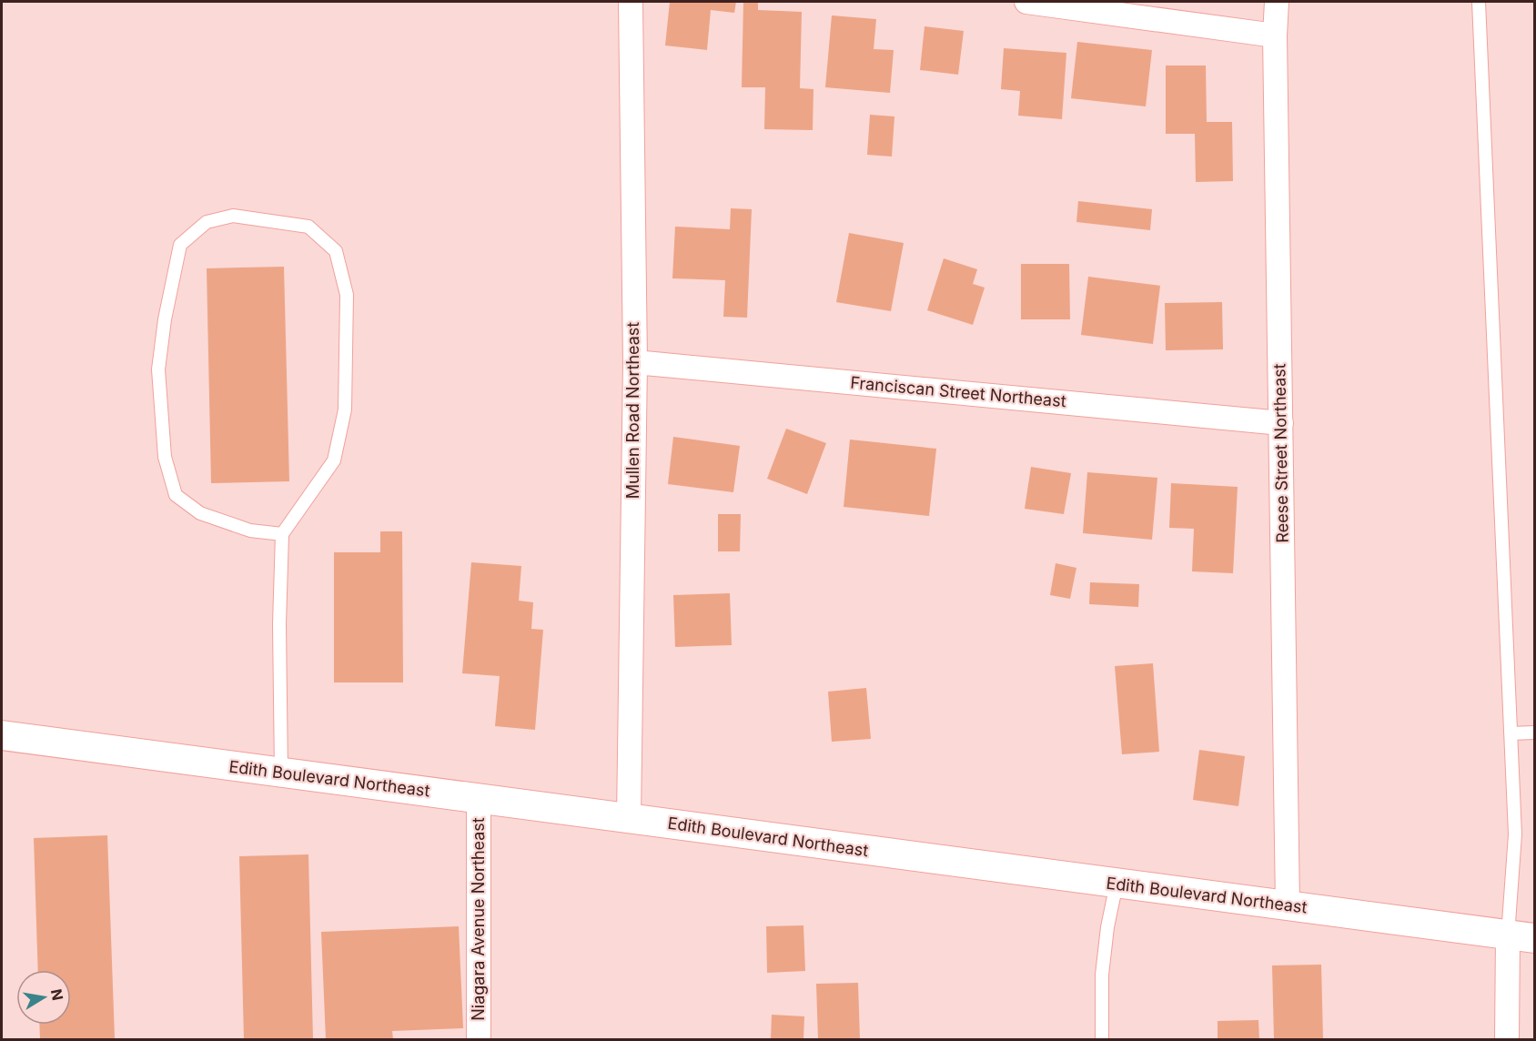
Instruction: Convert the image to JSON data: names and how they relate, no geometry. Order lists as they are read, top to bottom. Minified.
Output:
{"streets":{"street":["Franciscan Street Northeast","Mullen Road Northeast","Reese Street Northeast","Edith Boulevard Northeast","Niagara Avenue Northeast"]},"crossings":[["Franciscan Street Northeast","Mullen Road Northeast"],["Franciscan Street Northeast","Reese Street Northeast"],["Mullen Road Northeast","Edith Boulevard Northeast"],["Reese Street Northeast","Edith Boulevard Northeast"],["Edith Boulevard Northeast","Niagara Avenue Northeast"]],"north":"right"}
